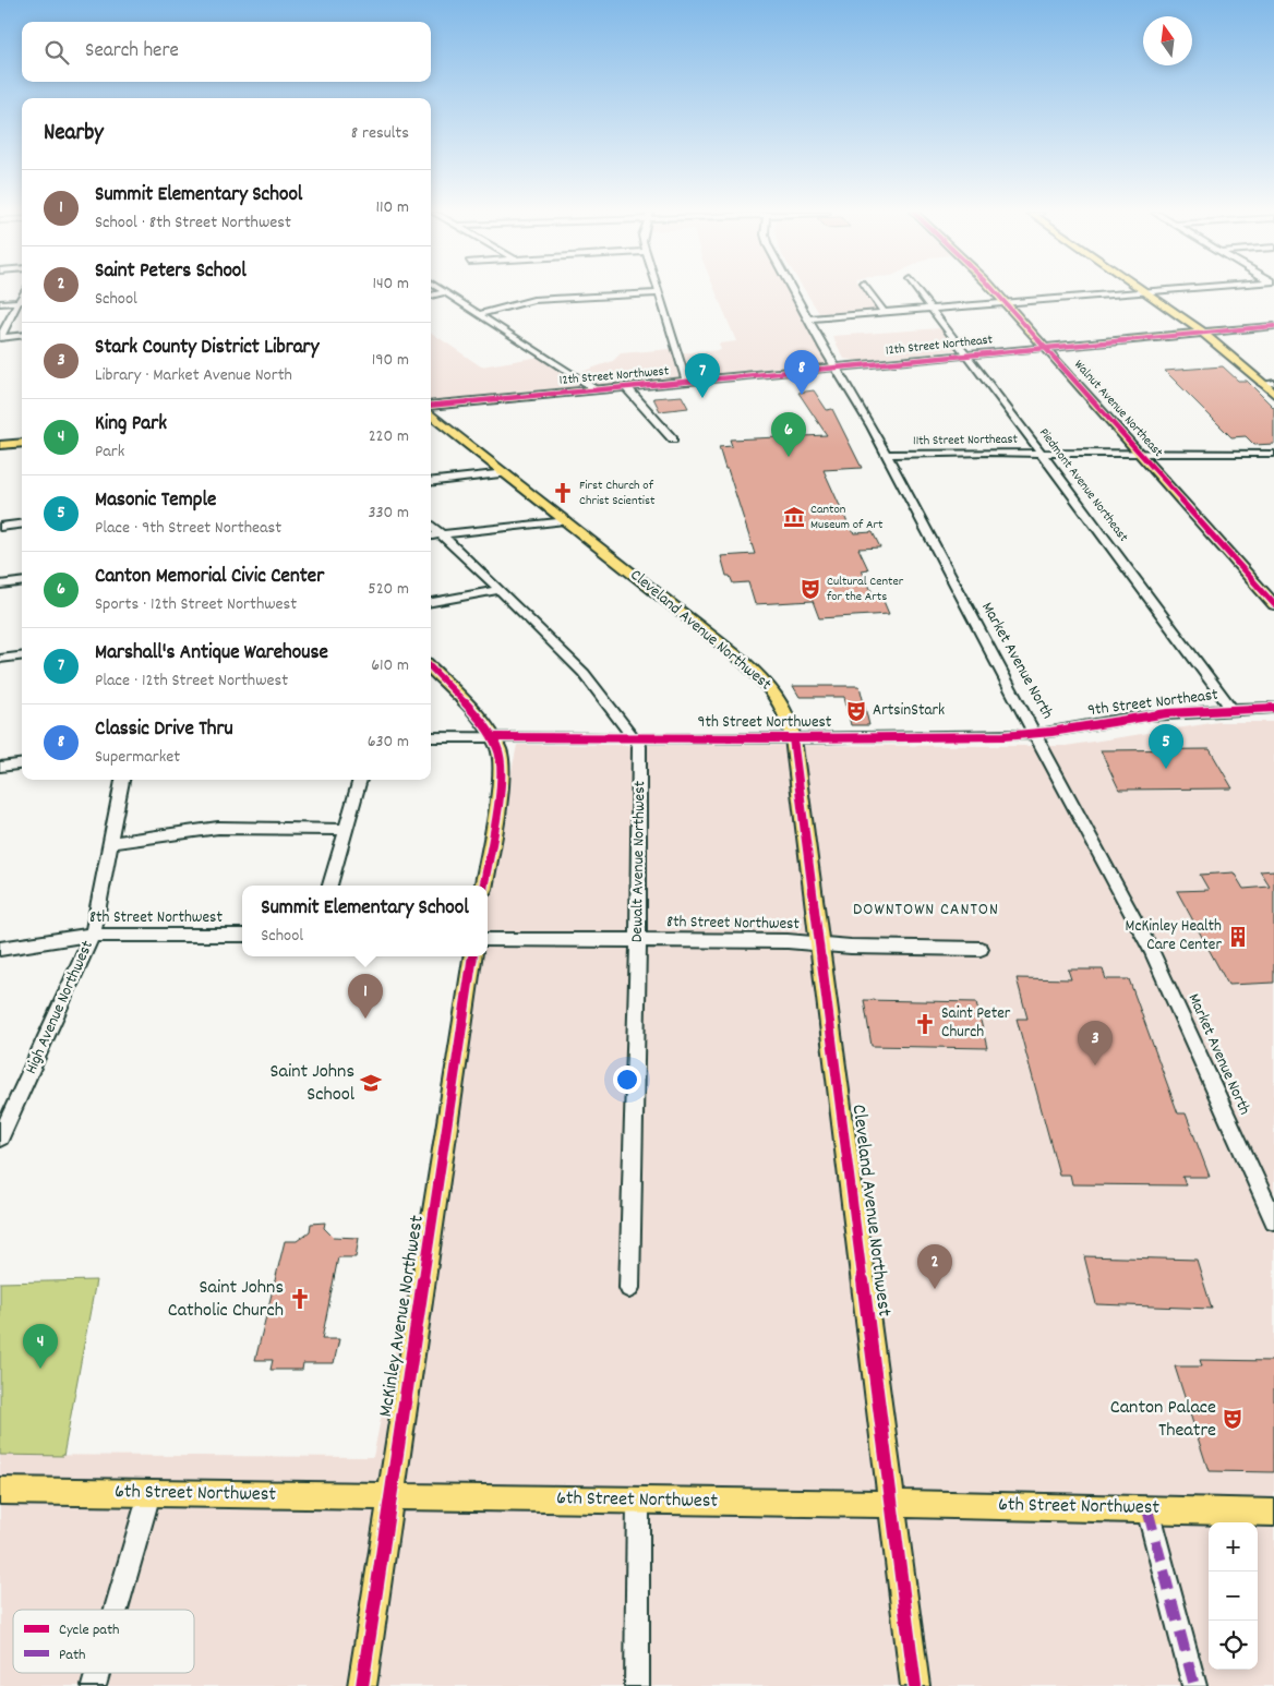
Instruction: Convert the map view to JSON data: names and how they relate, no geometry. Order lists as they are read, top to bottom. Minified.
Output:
{"streets":{"main road":["12th Street Northeast","12th Street Northwest","Walnut Avenue Northeast","Cleveland Avenue Northwest","McKinley Avenue Northwest","6th Street Northwest"],"street":["11th Street Northeast","Piedmont Avenue Northeast","Market Avenue North","9th Street Northeast","9th Street Northwest","Dewalt Avenue Northwest","8th Street Northwest","High Avenue Northwest"]},"crossings":[["12th Street Northeast","12th Street Northwest"],["12th Street Northeast","Walnut Avenue Northeast"],["12th Street Northeast","Piedmont Avenue Northeast"],["12th Street Northeast","Market Avenue North"],["12th Street Northwest","Market Avenue North"],["Walnut Avenue Northeast","11th Street Northeast"],["11th Street Northeast","Piedmont Avenue Northeast"],["11th Street Northeast","Market Avenue North"],["Piedmont Avenue Northeast","9th Street Northeast"],["Cleveland Avenue Northwest","9th Street Northwest"],["Cleveland Avenue Northwest","8th Street Northwest"],["Cleveland Avenue Northwest","6th Street Northwest"],["Market Avenue North","9th Street Northeast"],["Market Avenue North","9th Street Northwest"],["9th Street Northeast","9th Street Northwest"],["9th Street Northwest","Dewalt Avenue Northwest"],["Dewalt Avenue Northwest","8th Street Northwest"],["8th Street Northwest","High Avenue Northwest"],["McKinley Avenue Northwest","6th Street Northwest"]],"districts":["DOWNTOWN CANTON"],"places":{"church":["First Church of Christ Scientist","Saint Peter Church","Saint Johns Catholic Church"],"museum":["Canton Museum of Art"],"theatre":["Cultural Center for the Arts","ArtsinStark","Canton Palace Theatre"],"building":["McKinley Health Care Center"],"school or university":["Saint Johns School"]},"legend":["Cycle path","Path"],"north":"top","page":{"search":"Search here","heading":["Nearby","8 results"],"list":[{"mark":"1","name":"Summit Elementary School","note":"School · 8th Street Northwest","value":"110 m"},{"mark":"2","name":"Saint Peters School","note":"School","value":"140 m"},{"mark":"3","name":"Stark County District Library","note":"Library · Market Avenue North","value":"190 m"},{"mark":"4","name":"King Park","note":"Park","value":"220 m"},{"mark":"5","name":"Masonic Temple","note":"Place · 9th Street Northeast","value":"330 m"},{"mark":"6","name":"Canton Memorial Civic Center","note":"Sports · 12th Street Northwest","value":"520 m"},{"mark":"7","name":"Marshall's Antique Warehouse","note":"Place · 12th Street Northwest","value":"610 m"},{"mark":"8","name":"Classic Drive Thru","note":"Supermarket","value":"630 m"}],"pins":["8","7","6","5","1","3","2","4"],"popup":["Summit Elementary School","School"],"map_buttons":["+","−"]}}
